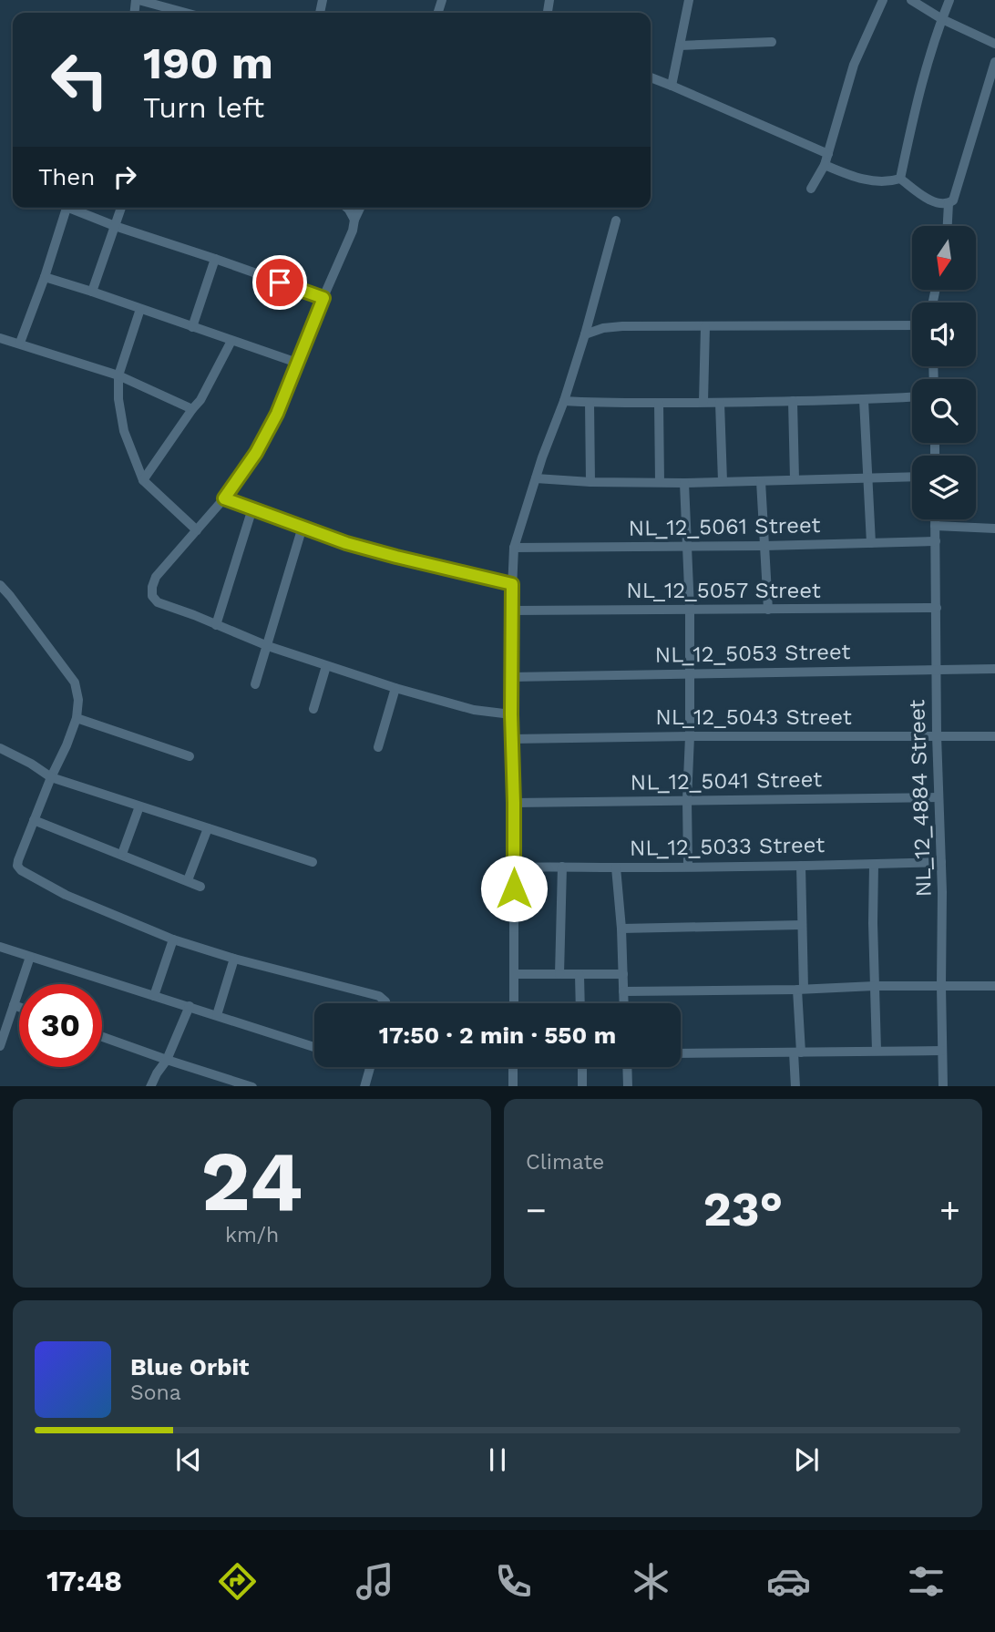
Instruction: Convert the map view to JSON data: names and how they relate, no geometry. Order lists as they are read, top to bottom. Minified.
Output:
{"streets":{"street":["NL_12_5061 Street","NL_12_5057 Street","NL_12_5053 Street","NL_12_5043 Street","NL_12_5041 Street","NL_12_4884 Street","NL_12_5033 Street"]},"crossings":[["NL_12_5061 Street","NL_12_4884 Street"],["NL_12_5057 Street","NL_12_4884 Street"],["NL_12_5053 Street","NL_12_4884 Street"],["NL_12_5043 Street","NL_12_4884 Street"],["NL_12_5041 Street","NL_12_4884 Street"],["NL_12_4884 Street","NL_12_5033 Street"]],"north":"bottom","page":{"turn":["190 m","Turn left"],"then":"Then","limit":"30","trip":"17:50 · 2 min · 550 m","tile":[["24","km/h"],"Climate"],"heat":["−","23°","+"],"song":["Blue Orbit","Sona"],"tabs":"17:48"}}
